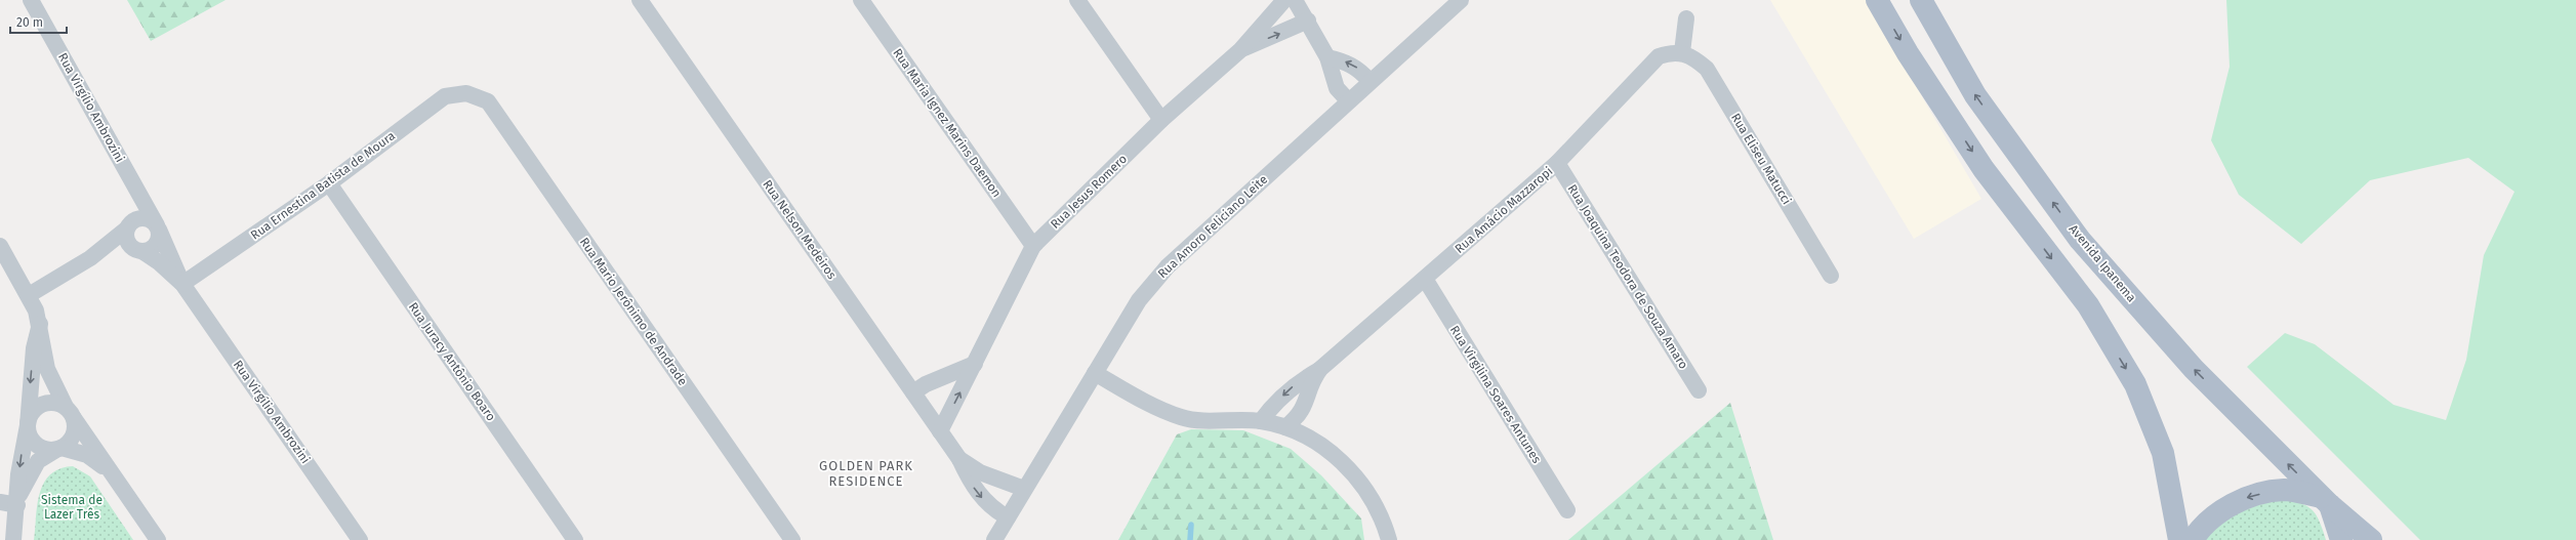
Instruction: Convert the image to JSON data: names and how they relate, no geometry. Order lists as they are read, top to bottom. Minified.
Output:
{"streets":{"main road":["Avenida Ipanema"],"street":["Rua Virgílio Ambrozini","Rua Maria Ignez Marins Daemon","Rua Eliseu Matucci","Rua Ernestina Batista de Moura","Rua Jesus Romero","Rua Amácio Mazzaropi","Rua Amoro Feliciano Leite","Rua Nelson Medeiros","Rua Joaquina Teodora de Souza Amaro","Rua Mario Jerônimo de Andrade","Rua Juracy Antônio Boaro","Rua Virgilina Soares Antunes"]},"crossings":[["Rua Virgílio Ambrozini","Rua Ernestina Batista de Moura"],["Rua Maria Ignez Marins Daemon","Rua Jesus Romero"],["Rua Eliseu Matucci","Rua Amácio Mazzaropi"],["Rua Ernestina Batista de Moura","Rua Mario Jerônimo de Andrade"],["Rua Ernestina Batista de Moura","Rua Juracy Antônio Boaro"],["Rua Jesus Romero","Rua Nelson Medeiros"],["Rua Amácio Mazzaropi","Rua Joaquina Teodora de Souza Amaro"],["Rua Amácio Mazzaropi","Rua Virgilina Soares Antunes"],["Rua Amoro Feliciano Leite","Rua Nelson Medeiros"]],"districts":["GOLDEN PARK RESIDENCE"],"parks":["Sistema de Lazer Três"],"scale_bar":"20 m"}
